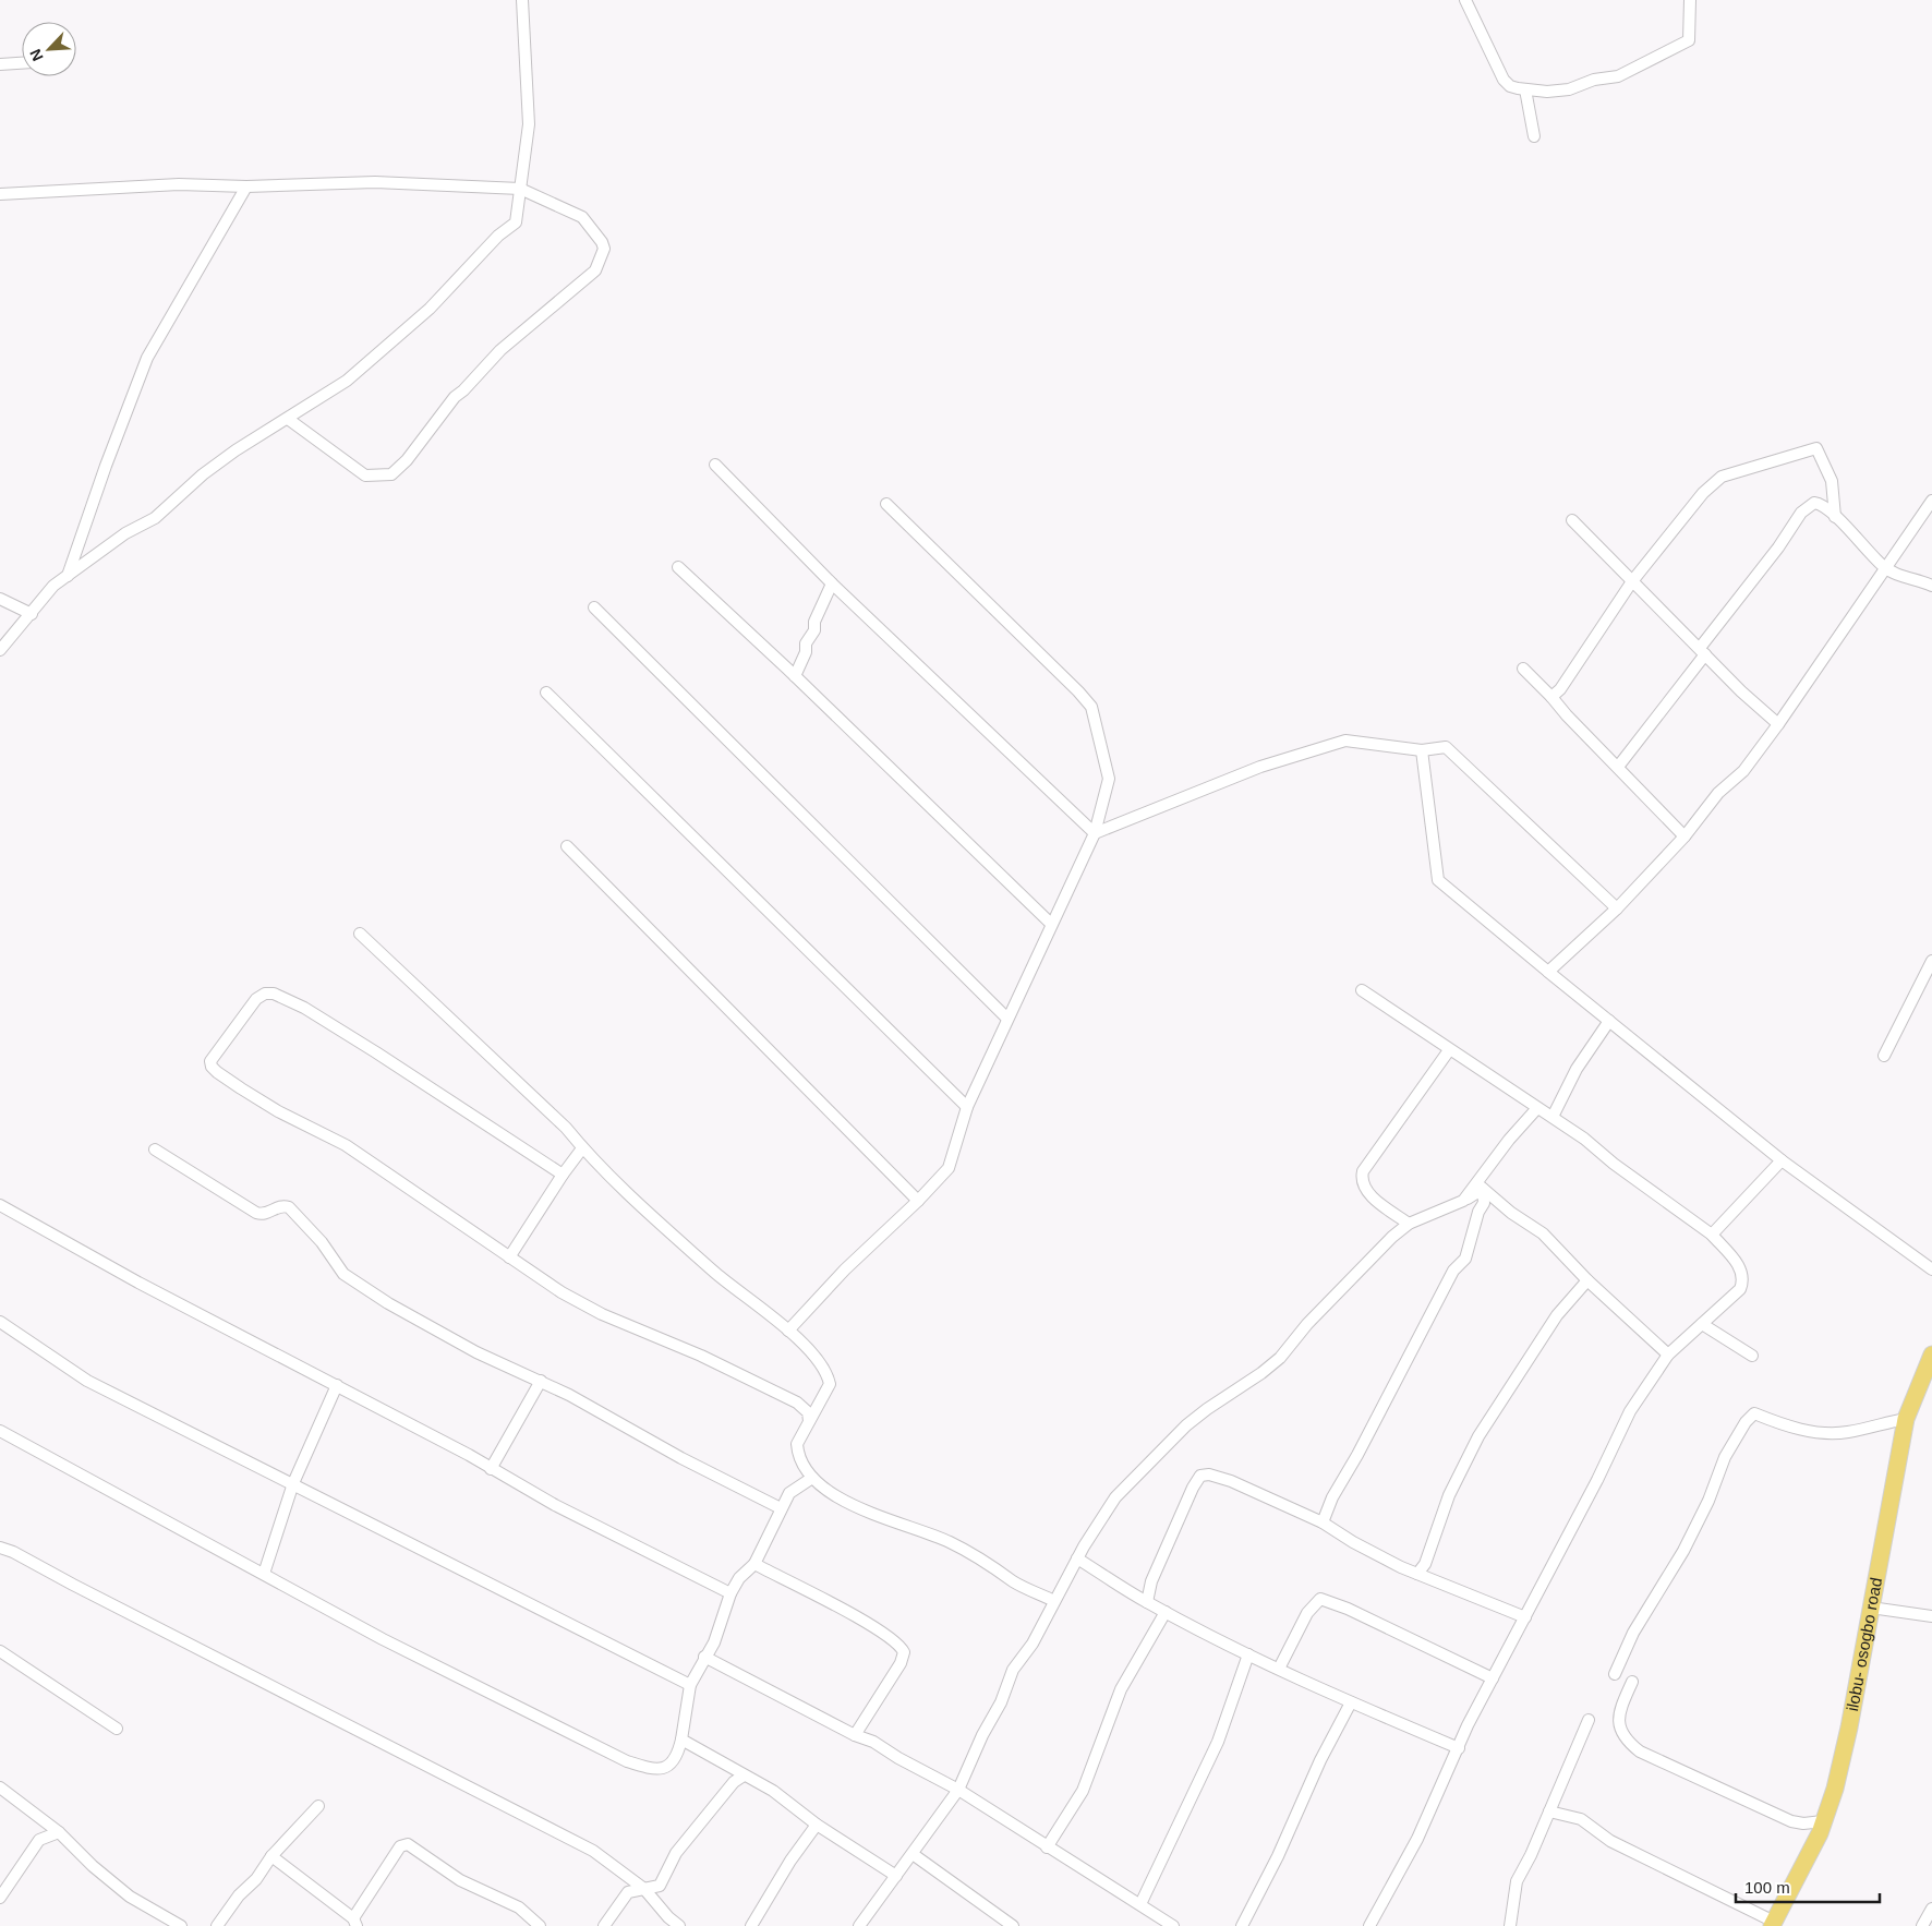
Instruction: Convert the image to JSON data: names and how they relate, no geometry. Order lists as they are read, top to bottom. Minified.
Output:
{"streets":{"main road":["ilobu- osogbo road"]},"scale_bar":"100 m","north":"bottom left"}
